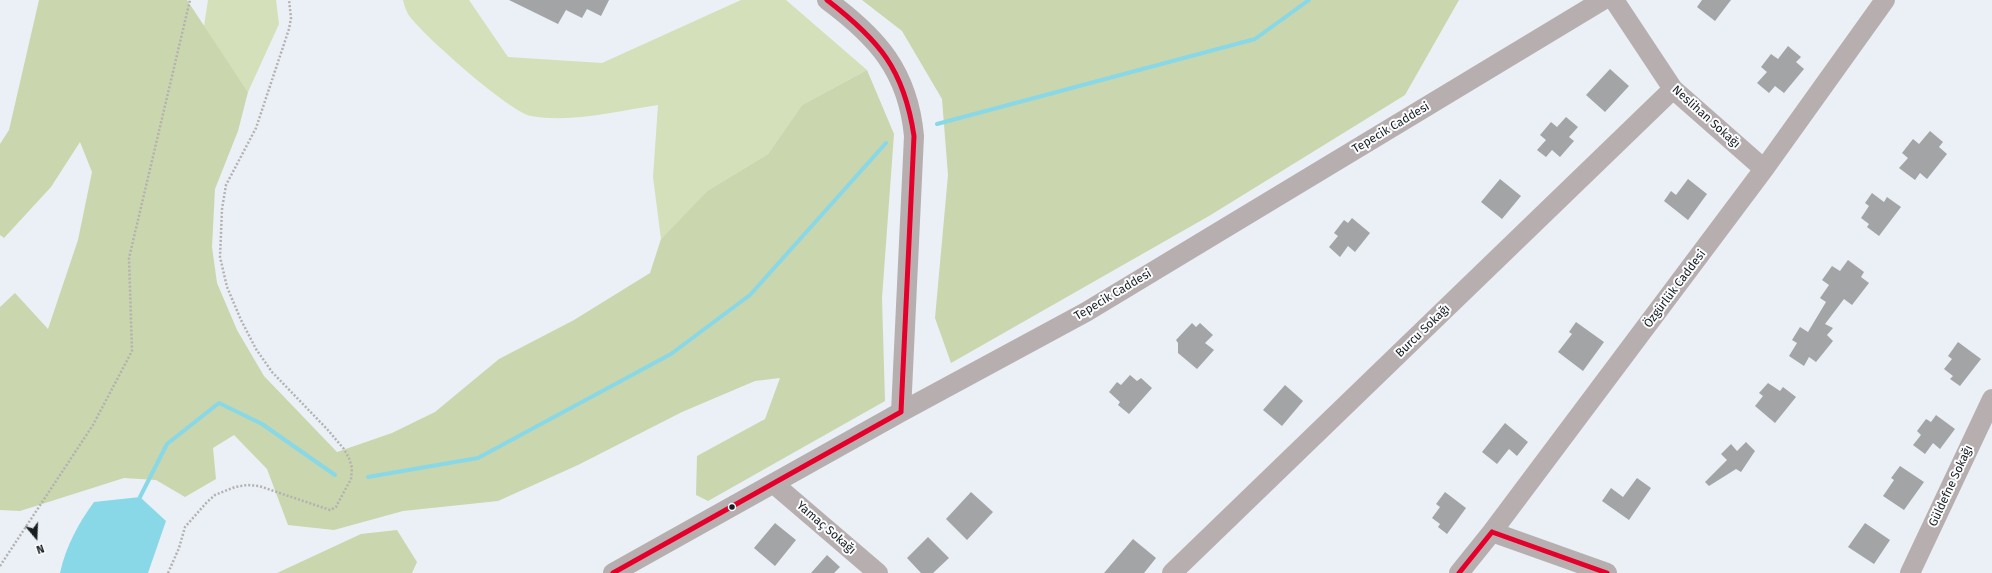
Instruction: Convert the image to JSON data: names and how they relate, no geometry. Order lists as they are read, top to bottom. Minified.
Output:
{"streets":{"street":["Neslihan Sokağı","Tepecik Caddesi","Özgürlük Caddesi","Burcu Sokağı","Güldefne Sokağı","Yamaç Sokağı"]},"crossings":[["Neslihan Sokağı","Özgürlük Caddesi"],["Neslihan Sokağı","Burcu Sokağı"],["Tepecik Caddesi","Yamaç Sokağı"]],"north":"bottom"}
